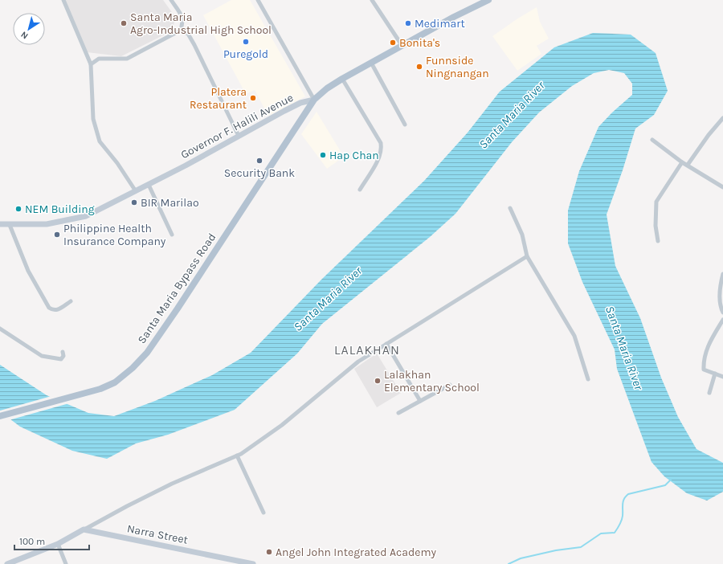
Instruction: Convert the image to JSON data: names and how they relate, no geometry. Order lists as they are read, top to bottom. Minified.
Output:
{"streets":{"main road":["Governor F. Halili Avenue","Santa Maria Bypass Road","Narra Street"]},"crossings":[["Governor F. Halili Avenue","Santa Maria Bypass Road"]],"districts":["LALAKHAN"],"water":["Santa Maria River"],"places":["Santa Maria Agro-Industrial High School","Medimart","Puregold","Bonita's","Funnside Ningnangan","Platera Restaurant","Hap Chan","Security Bank","BIR Marilao","NEM Building","Philippine Health Insurance Company","Lalakhan Elementary School","Angel John Integrated Academy"],"scale_bar":"100 m","north":"bottom left"}
